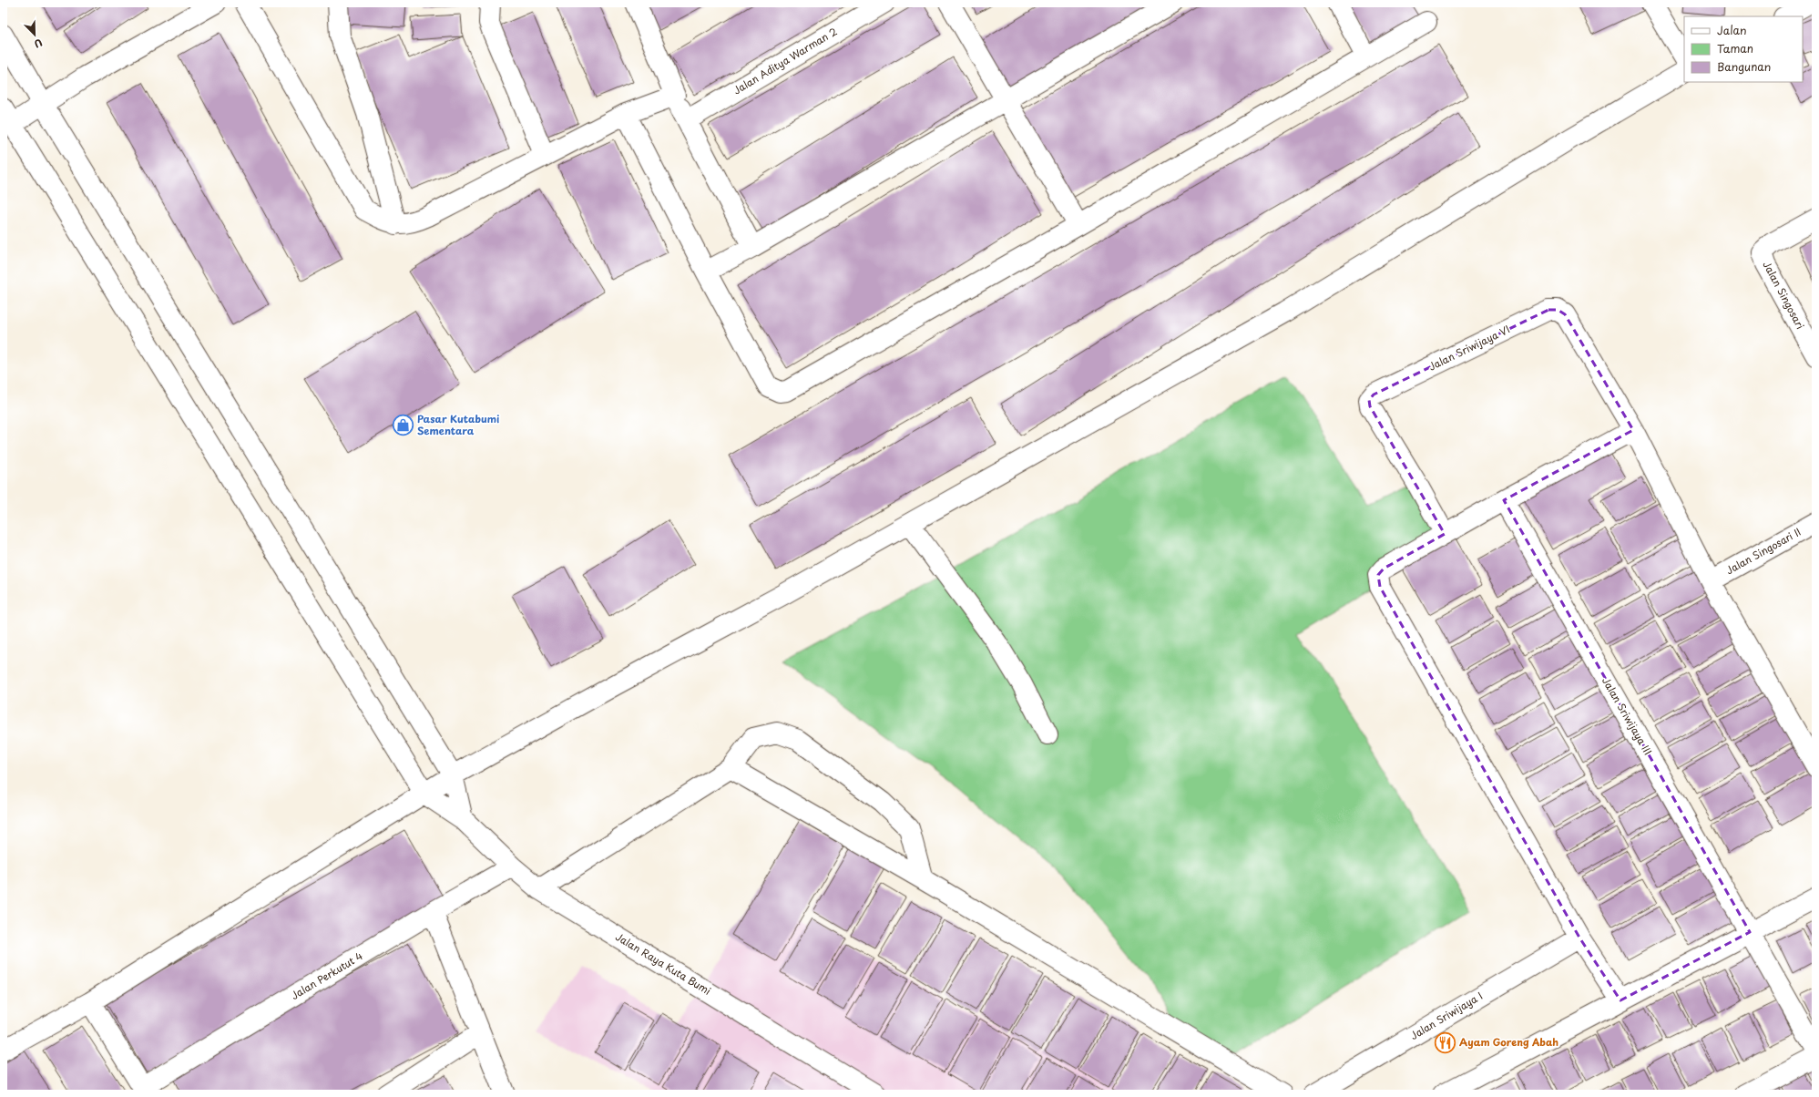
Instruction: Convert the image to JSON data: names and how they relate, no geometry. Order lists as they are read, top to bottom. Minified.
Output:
{"streets":{"street":["Jalan Aditya Warman 2","Jalan Singosari","Jalan Sriwijaya VI","Jalan Singosari II","Jalan Sriwijaya III","Jalan Raya Kuta Bumi","Jalan Perkutut 4","Jalan Sriwijaya I"]},"crossings":[["Jalan Raya Kuta Bumi","Jalan Perkutut 4"]],"places":{"shop":["Pasar Kutabumi Sementara"],"restaurant":["Ayam Goreng Abah"]},"legend":["Jalan","Taman","Bangunan"],"north":"bottom right"}
